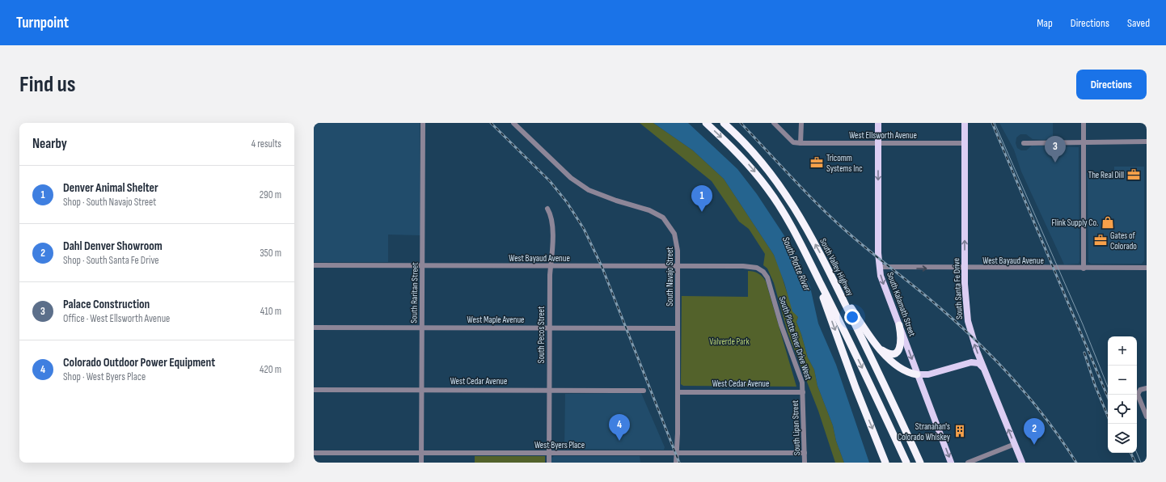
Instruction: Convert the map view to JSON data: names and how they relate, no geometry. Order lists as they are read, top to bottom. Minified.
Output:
{"streets":{"highway":["South Valley Highway"],"main road":["South Santa Fe Drive","South Kalamath Street"],"street":["West Ellsworth Avenue","West Bayaud Avenue","South Navajo Street","South Raritan Street","West Maple Avenue","South Pecos Street","South Platte River Drive West","West Cedar Avenue","South Lipan Street","West Byers Place"]},"crossings":[["West Ellsworth Avenue","South Santa Fe Drive"],["West Ellsworth Avenue","South Kalamath Street"],["West Bayaud Avenue","South Navajo Street"],["West Bayaud Avenue","South Santa Fe Drive"],["West Bayaud Avenue","South Raritan Street"],["West Bayaud Avenue","South Kalamath Street"],["West Bayaud Avenue","South Pecos Street"],["West Bayaud Avenue","South Platte River Drive West"],["South Navajo Street","West Maple Avenue"],["South Navajo Street","West Cedar Avenue"],["South Navajo Street","West Byers Place"],["South Raritan Street","West Maple Avenue"],["South Raritan Street","West Cedar Avenue"],["South Raritan Street","West Byers Place"],["West Maple Avenue","South Pecos Street"],["South Pecos Street","West Cedar Avenue"],["South Pecos Street","West Byers Place"],["South Platte River Drive West","West Cedar Avenue"],["South Platte River Drive West","South Lipan Street"],["West Cedar Avenue","South Lipan Street"],["South Lipan Street","West Byers Place"]],"one_way":["South Santa Fe Drive","South Kalamath Street"],"water":["South Platte River"],"parks":["Valverde Park"],"places":{"office":["Tricomm Systems Inc","The Real Dill","Gates of Colorado"],"shop":["Flink Supply Co."],"building":["Stranahan's Colorado Whiskey"]},"page":{"header":"Turnpoint","nav":["Map","Directions","Saved"],"buttons":"Directions","title":"Find us","heading":["Nearby","4 results"],"pins":["3","1","4","2"],"list":[{"mark":"1","name":"Denver Animal Shelter","note":"Shop · South Navajo Street","value":"290 m"},{"mark":"2","name":"Dahl Denver Showroom","note":"Shop · South Santa Fe Drive","value":"350 m"},{"mark":"3","name":"Palace Construction","note":"Office · West Ellsworth Avenue","value":"410 m"},{"mark":"4","name":"Colorado Outdoor Power Equipment","note":"Shop · West Byers Place","value":"420 m"}],"map_buttons":["+","−"]}}
